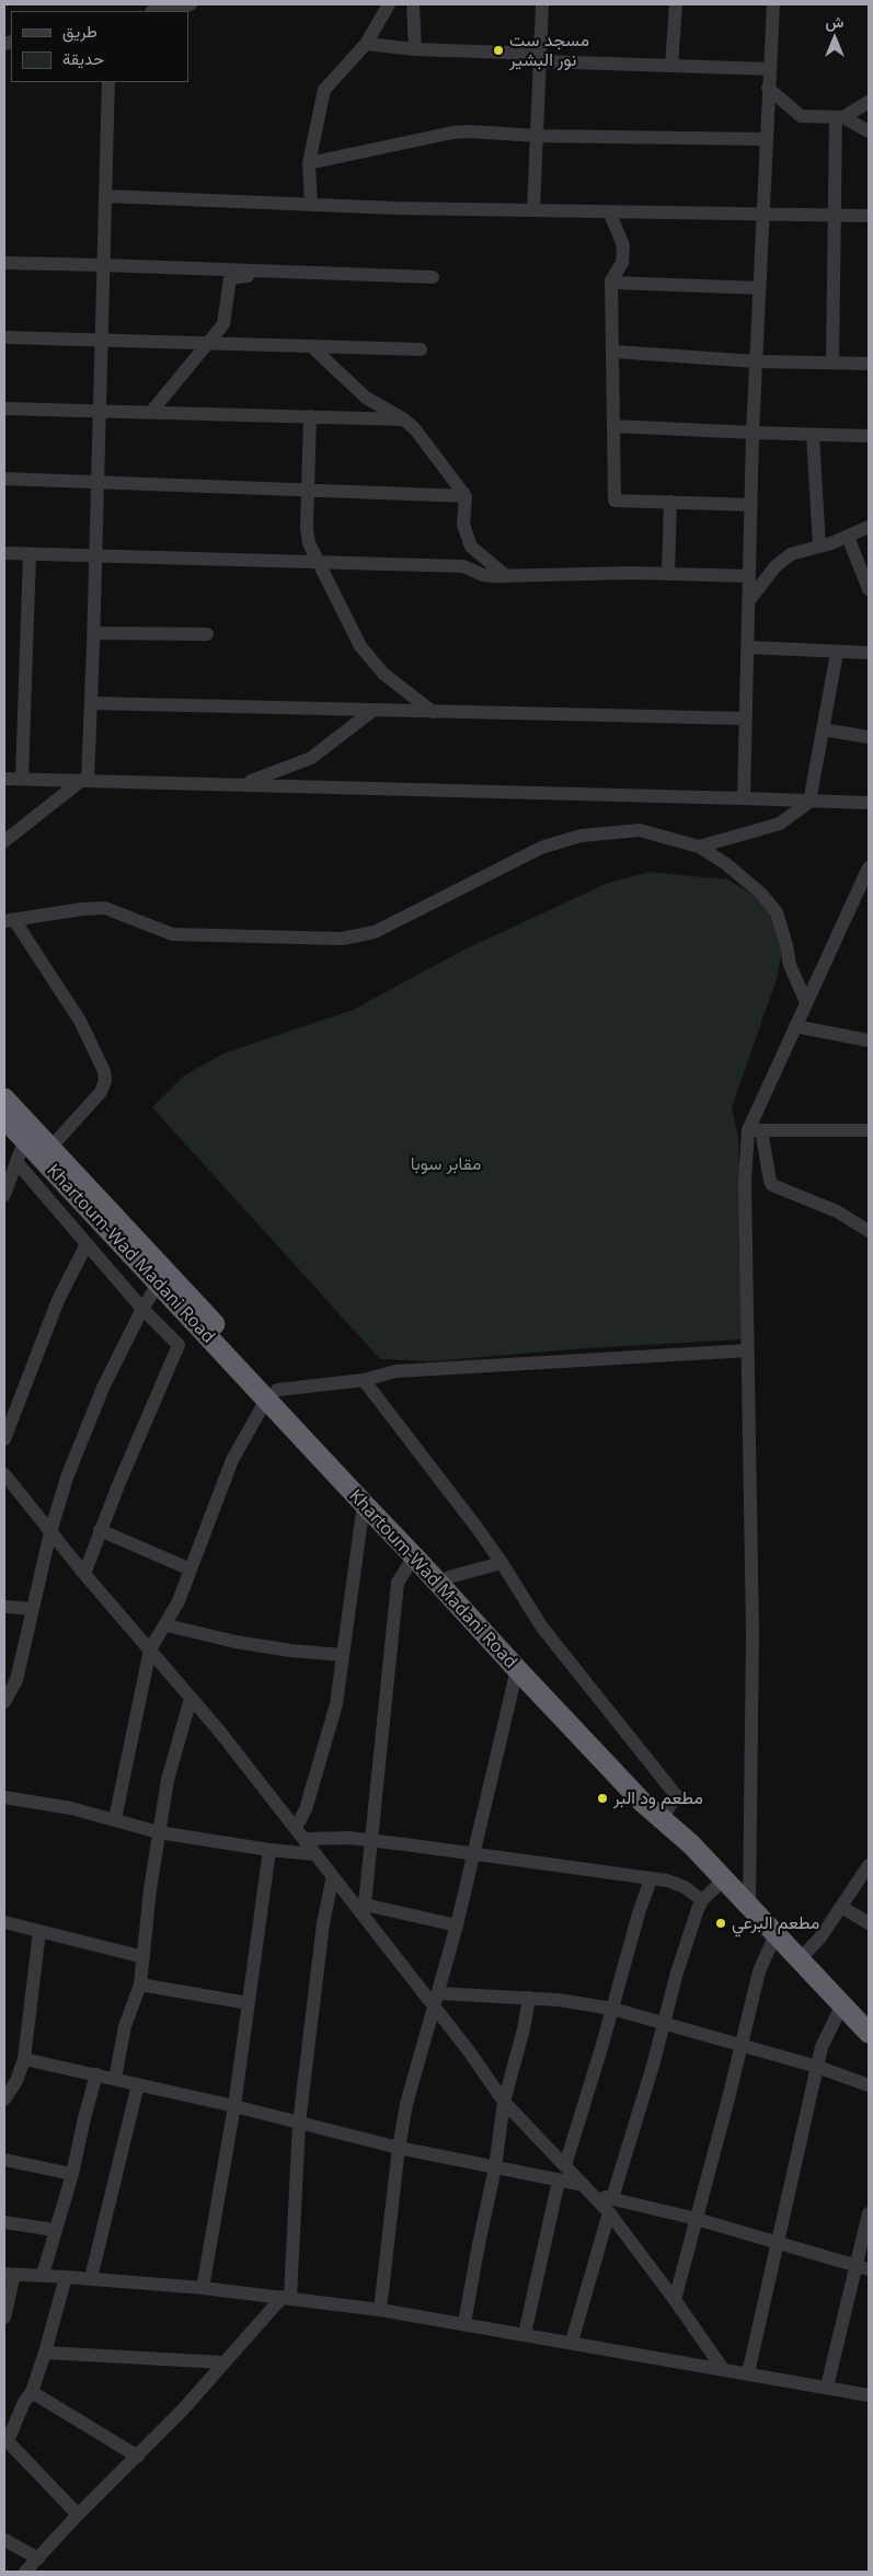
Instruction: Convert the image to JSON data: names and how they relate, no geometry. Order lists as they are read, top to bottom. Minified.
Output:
{"streets":{"highway":["Khartoum-Wad Madani Road"]},"parks":["مقابر سوبا"],"places":["مسجد ست نور البشير","مطعم ود البر","مطعم البرعي"],"legend":["طريق","حديقة"],"north":"top"}
